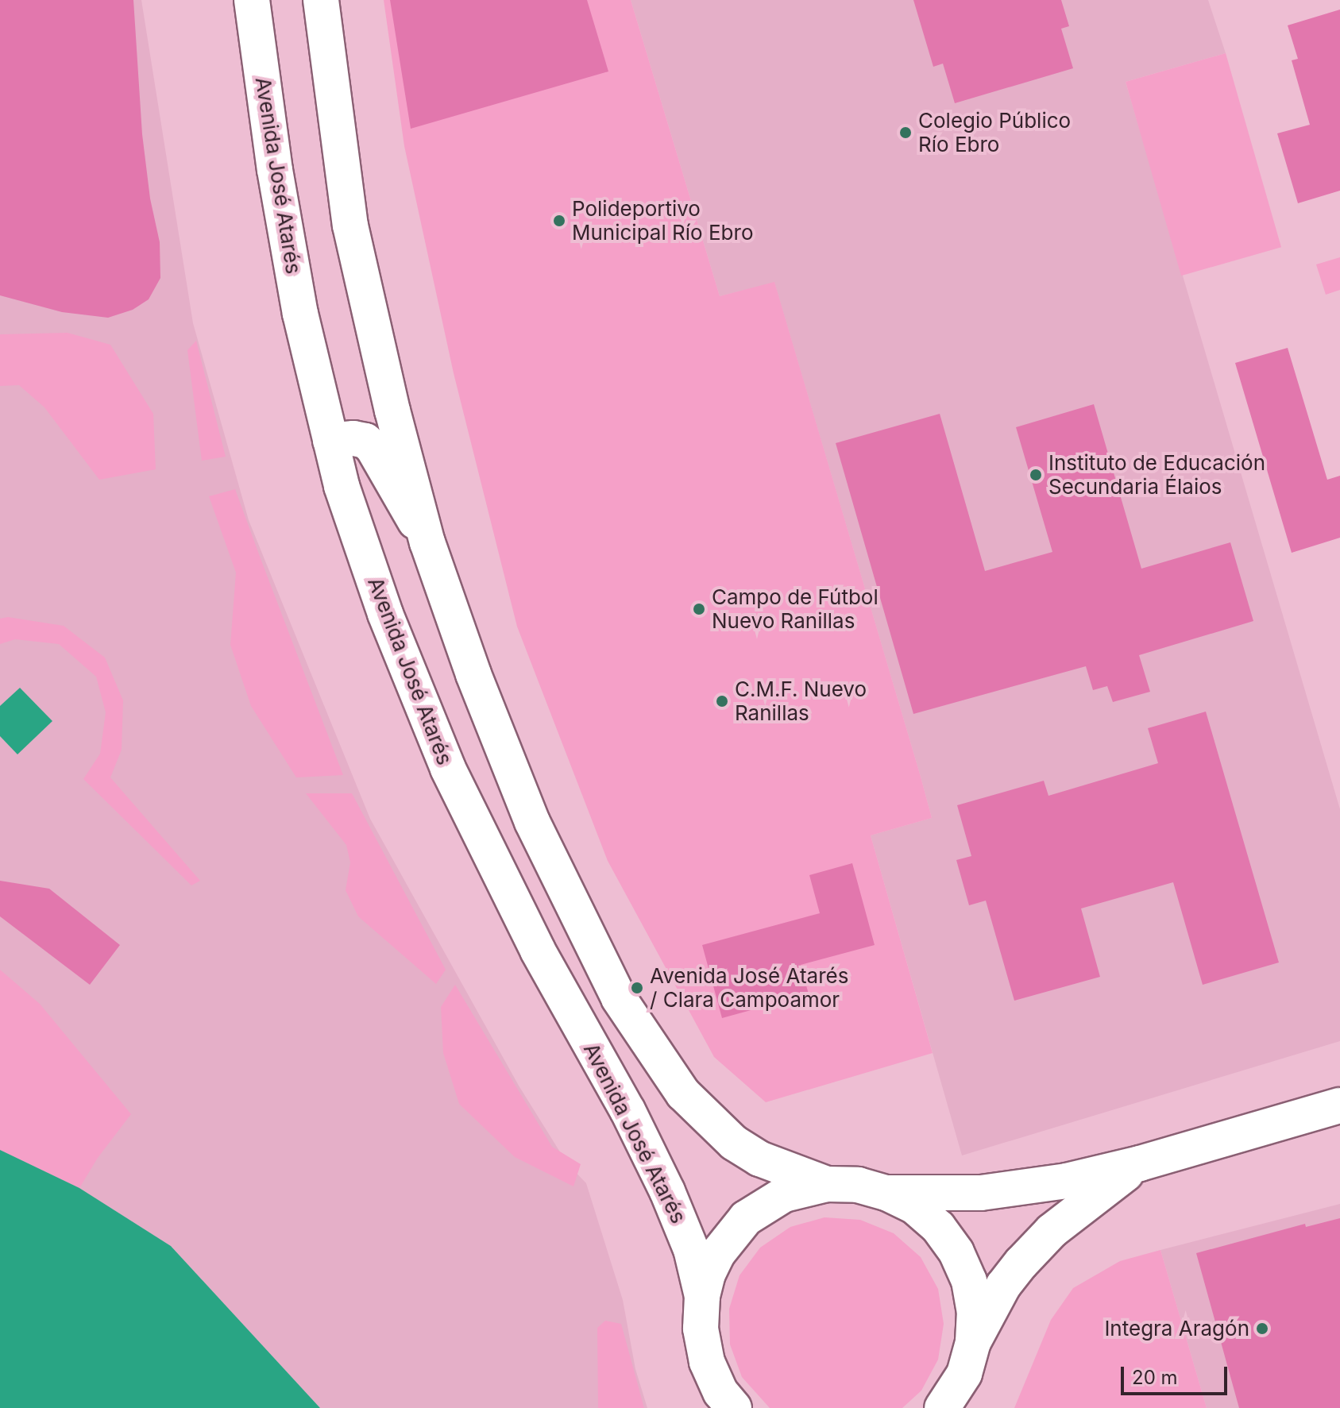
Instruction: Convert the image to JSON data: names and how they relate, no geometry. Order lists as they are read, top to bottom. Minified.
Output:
{"streets":{"main road":["Avenida José Atarés"]},"places":["Colegio Público Río Ebro","Polideportivo Municipal Río Ebro","Instituto de Educación Secundaria Élaios","Campo de Fútbol Nuevo Ranillas","C.M.F. Nuevo Ranillas","Avenida José Atarés / Clara Campoamor","Integra Aragón"],"scale_bar":"20 m"}
